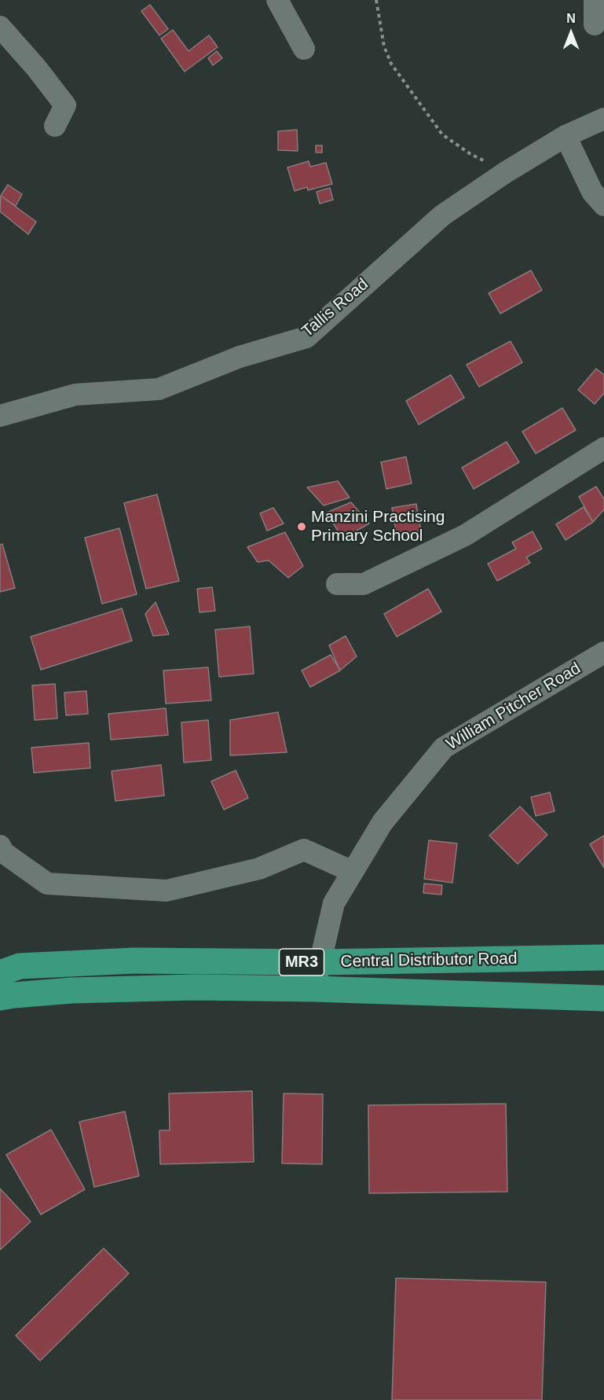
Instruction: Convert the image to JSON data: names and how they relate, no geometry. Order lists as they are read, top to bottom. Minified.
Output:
{"streets":{"highway":["Central Distributor Road","MR3"],"street":["Tallis Road","William Pitcher Road"]},"crossings":[["William Pitcher Road","Central Distributor Road"]],"places":["Manzini Practising Primary School"],"north":"top"}
